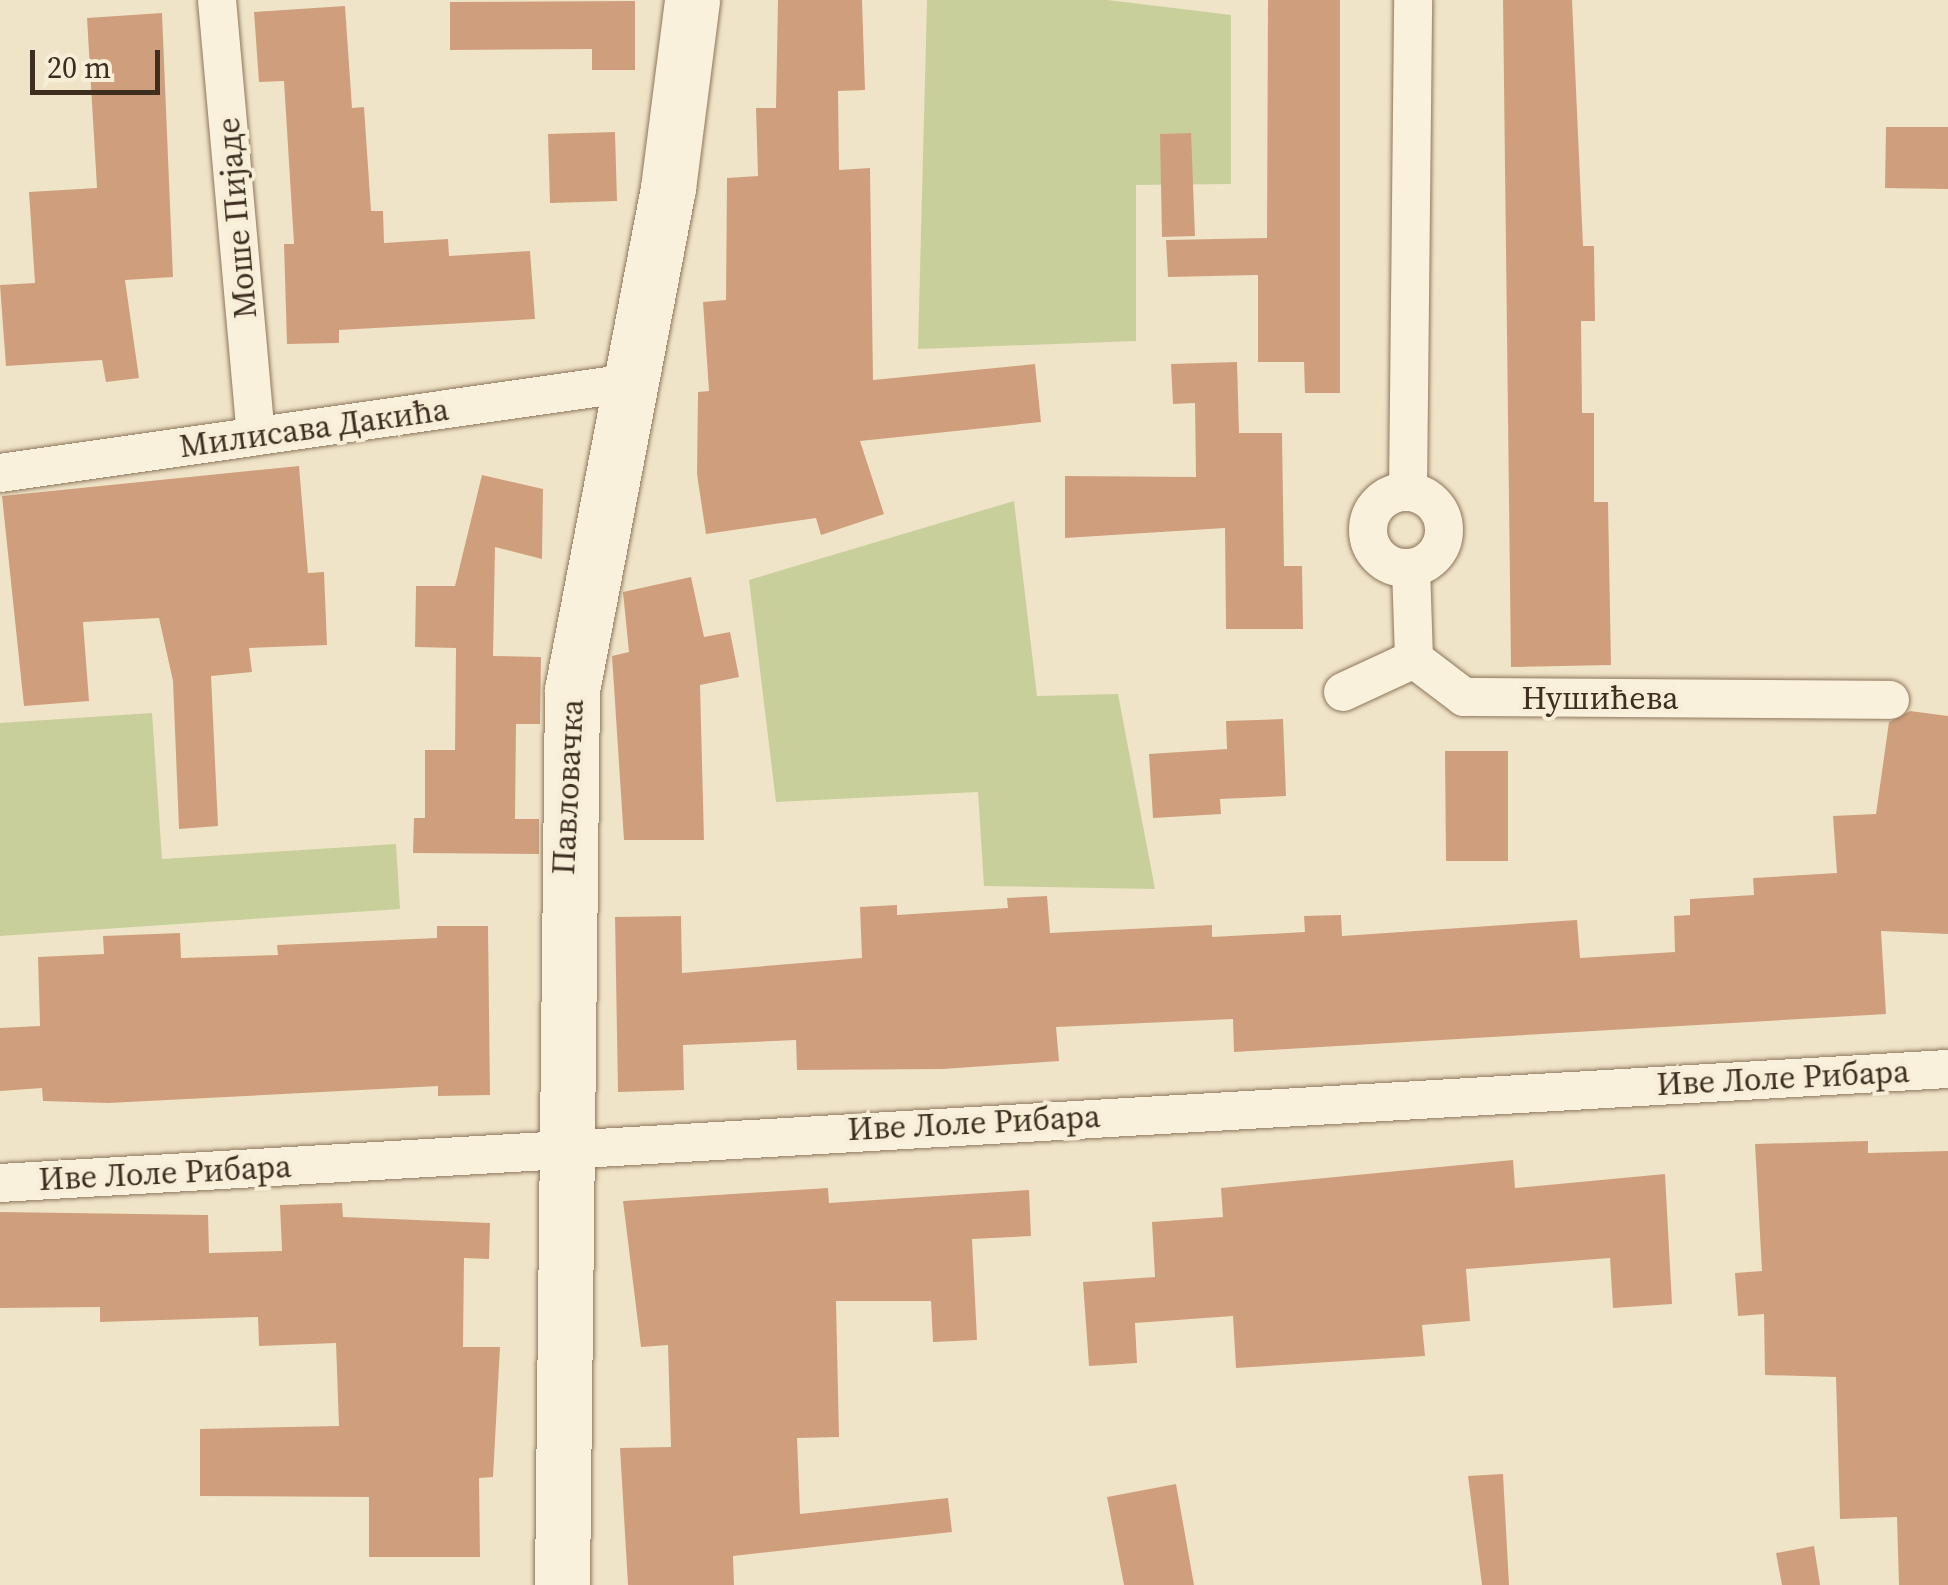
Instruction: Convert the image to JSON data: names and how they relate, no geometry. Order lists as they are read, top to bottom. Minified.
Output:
{"streets":{"street":["Моше Пијаде","Милисава Дакића","Нушићева","Павловачка","Иве Лоле Рибара"]},"crossings":[["Моше Пијаде","Милисава Дакића"],["Милисава Дакића","Павловачка"],["Павловачка","Иве Лоле Рибара"]],"scale_bar":"20 m"}
